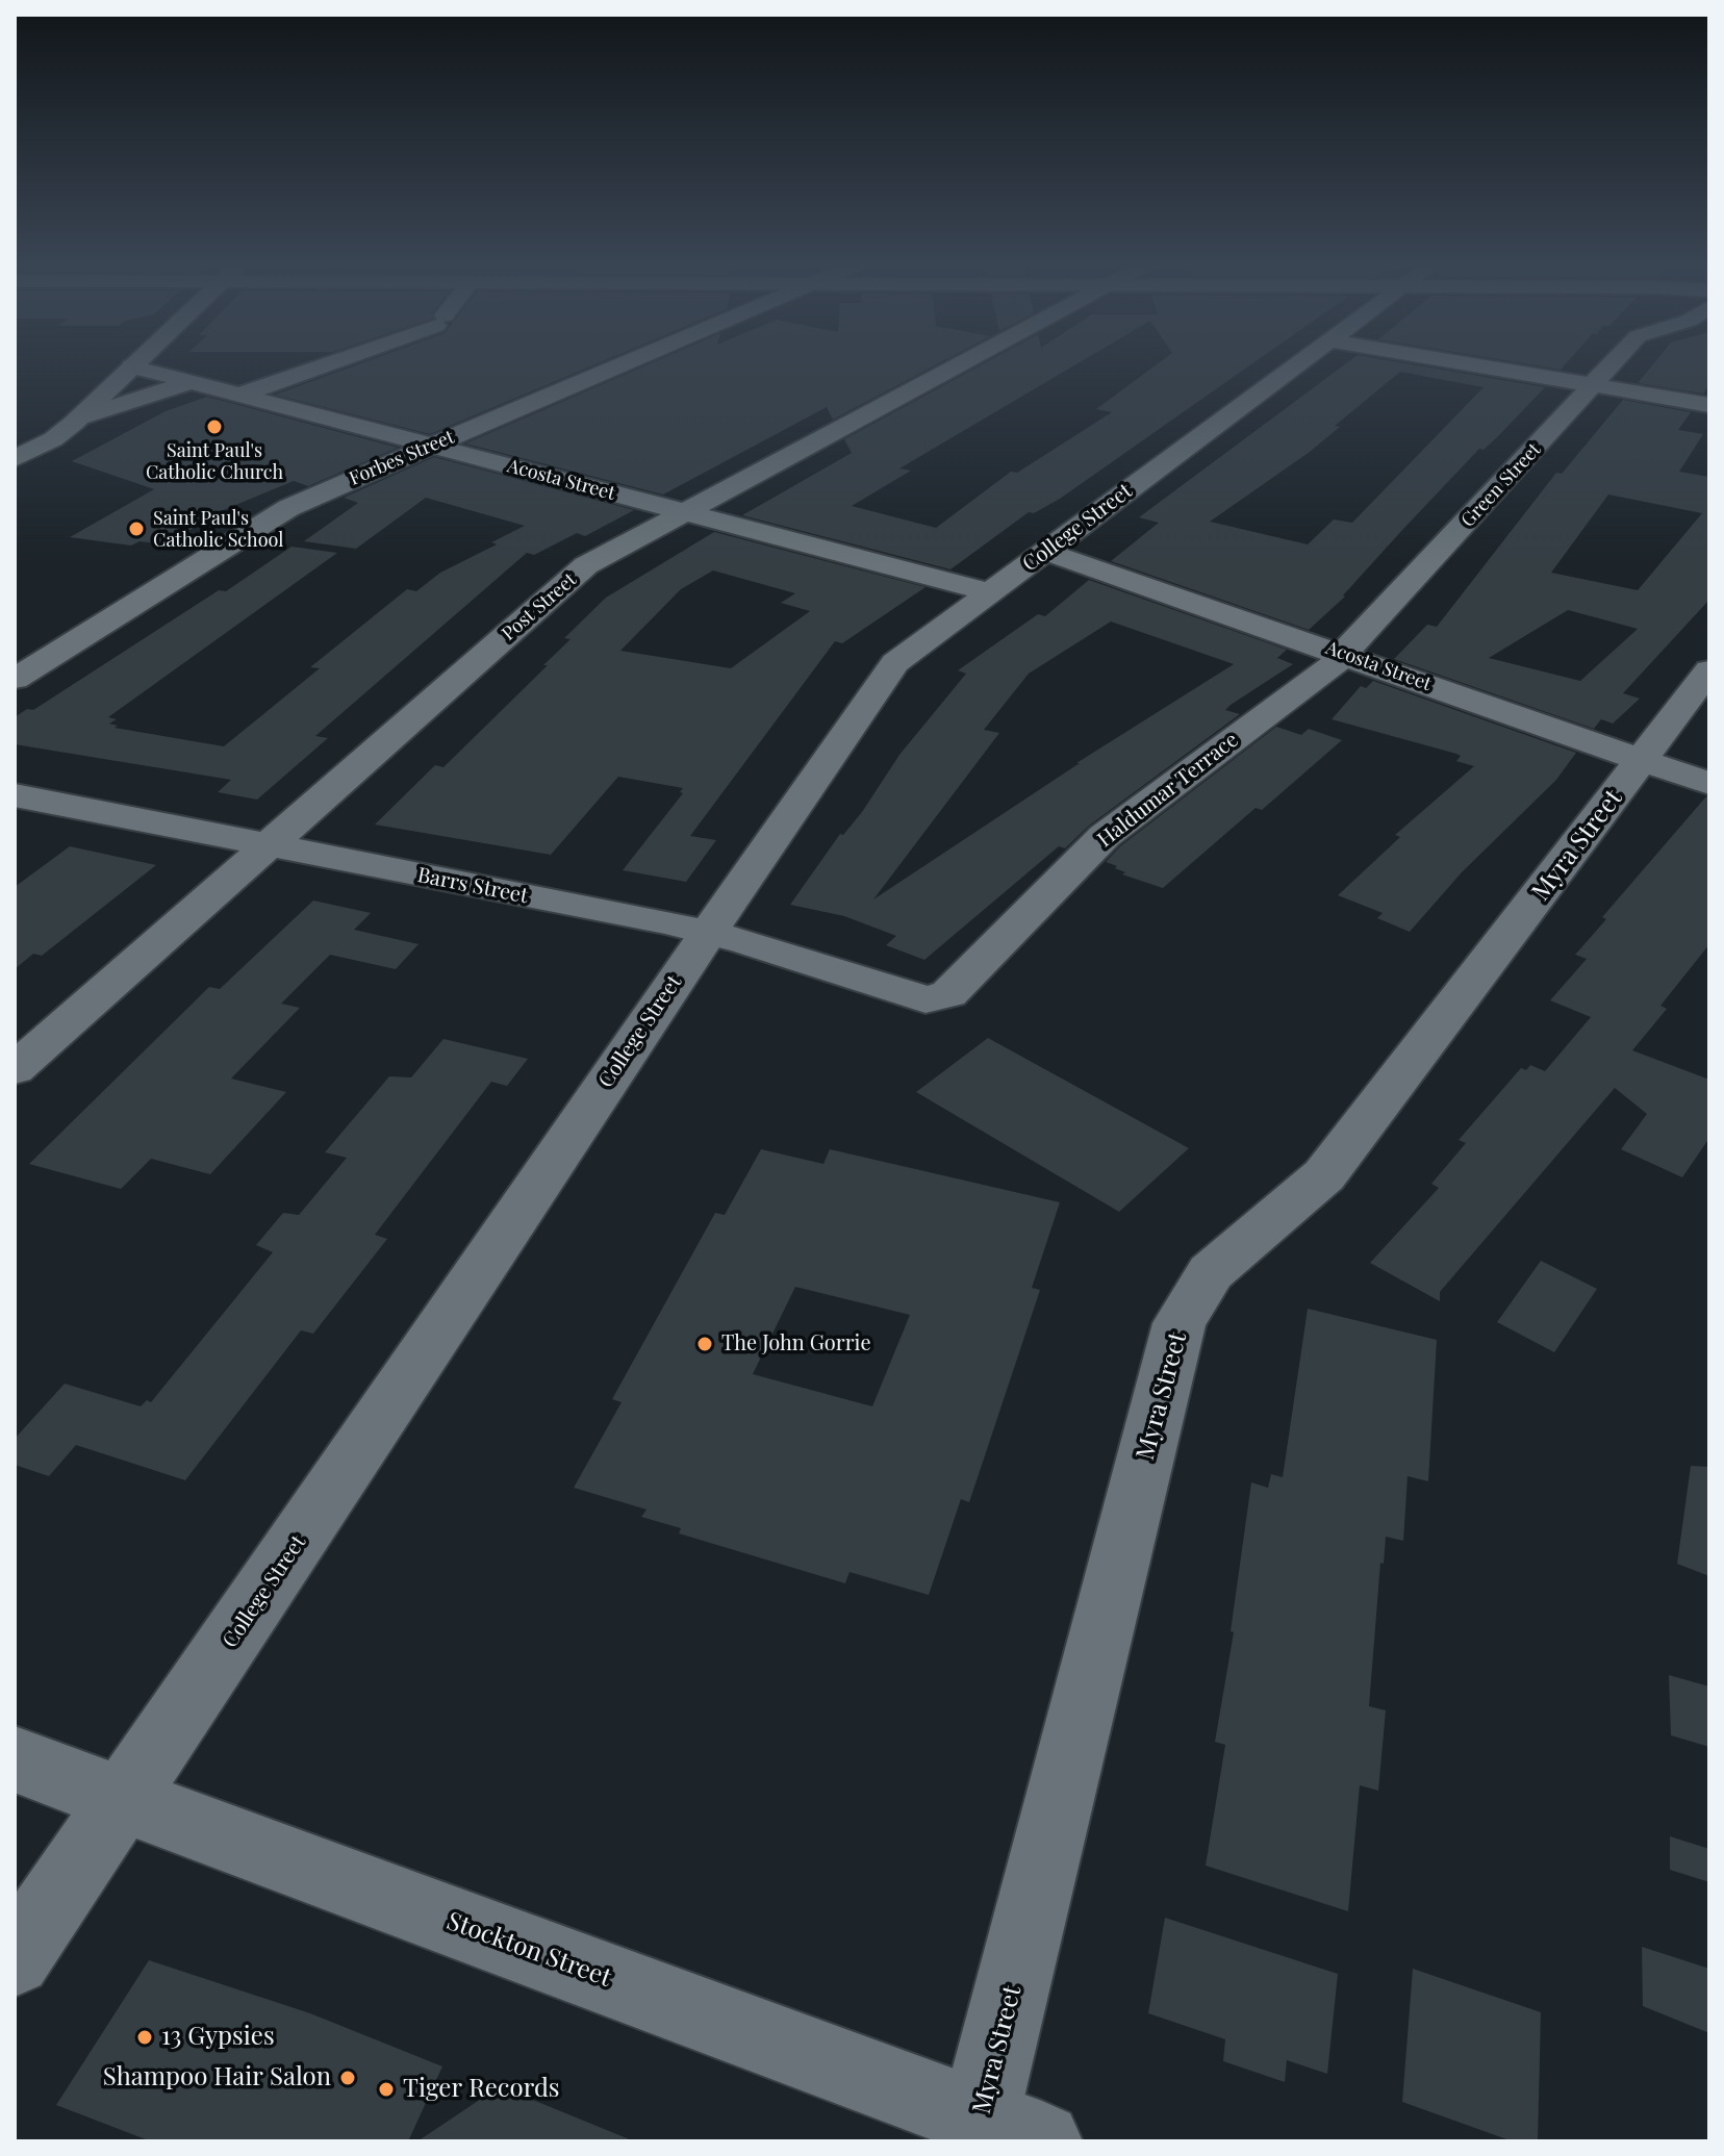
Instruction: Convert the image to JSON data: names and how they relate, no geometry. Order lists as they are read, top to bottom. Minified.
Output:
{"streets":{"street":["Forbes Street","Acosta Street","Green Street","College Street","Post Street","Haldumar Terrace","Myra Street","Barrs Street","Stockton Street"]},"crossings":[["Forbes Street","Acosta Street"],["Acosta Street","Green Street"],["Acosta Street","College Street"],["Acosta Street","Post Street"],["Acosta Street","Haldumar Terrace"],["Acosta Street","Myra Street"],["Green Street","Haldumar Terrace"],["College Street","Barrs Street"],["College Street","Stockton Street"],["Post Street","Barrs Street"],["Haldumar Terrace","Barrs Street"],["Myra Street","Stockton Street"]],"places":["Saint Paul's Catholic Church","Saint Paul's Catholic School","The John Gorrie","13 Gypsies","Shampoo Hair Salon","Tiger Records"]}
